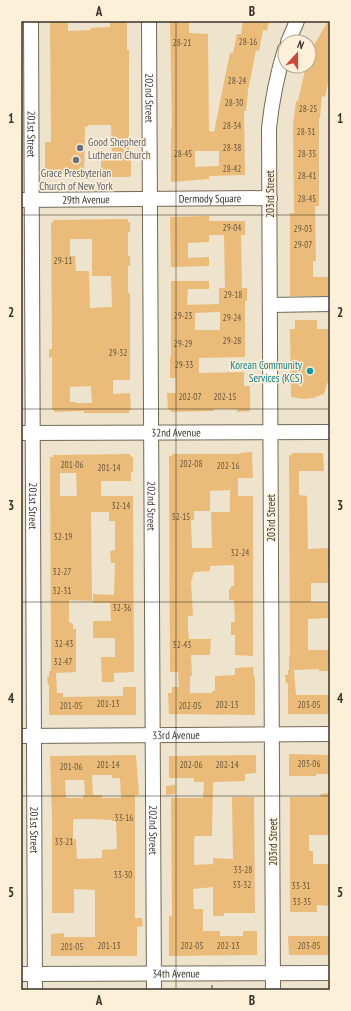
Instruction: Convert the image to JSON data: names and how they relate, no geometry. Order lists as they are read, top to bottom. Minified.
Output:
{"streets":{"street":["202nd Street","201st Street","203rd Street","Dermody Square","29th Avenue","32nd Avenue","33rd Avenue","34th Avenue"]},"crossings":[["202nd Street","Dermody Square"],["202nd Street","29th Avenue"],["202nd Street","32nd Avenue"],["202nd Street","33rd Avenue"],["202nd Street","34th Avenue"],["201st Street","29th Avenue"],["201st Street","32nd Avenue"],["201st Street","33rd Avenue"],["201st Street","34th Avenue"],["203rd Street","Dermody Square"],["203rd Street","32nd Avenue"],["203rd Street","33rd Avenue"],["203rd Street","34th Avenue"],["Dermody Square","29th Avenue"]],"places":["Good Shepherd Lutheran Church","Grace Presbyterian Church of New York","Korean Community Services (KCS)"],"house_numbers":["28-16","28-21","28-24","28-30","28-25","28-34","28-31","28-38","28-45","28-35","28-42","28-41","28-45","29-04","29-03","29-07","29-11","29-18","29-23","29-24","29-28","29-29","29-32","29-33","202-07","202-15","202-08","201-06","202-16","201-14","32-14","32-15","32-19","32-24","32-27","32-31","32-36","32-43","32-43","32-47","201-13","202-13","203-05","201-05","202-05","203-06","201-14","202-06","202-14","201-06","33-16","33-21","33-28","33-30","33-32","33-31","33-35","201-13","202-05","202-13","203-05","201-05"],"north":"top","grid":{"columns":["A","B"],"rows":["1","2","3","4","5"]}}
